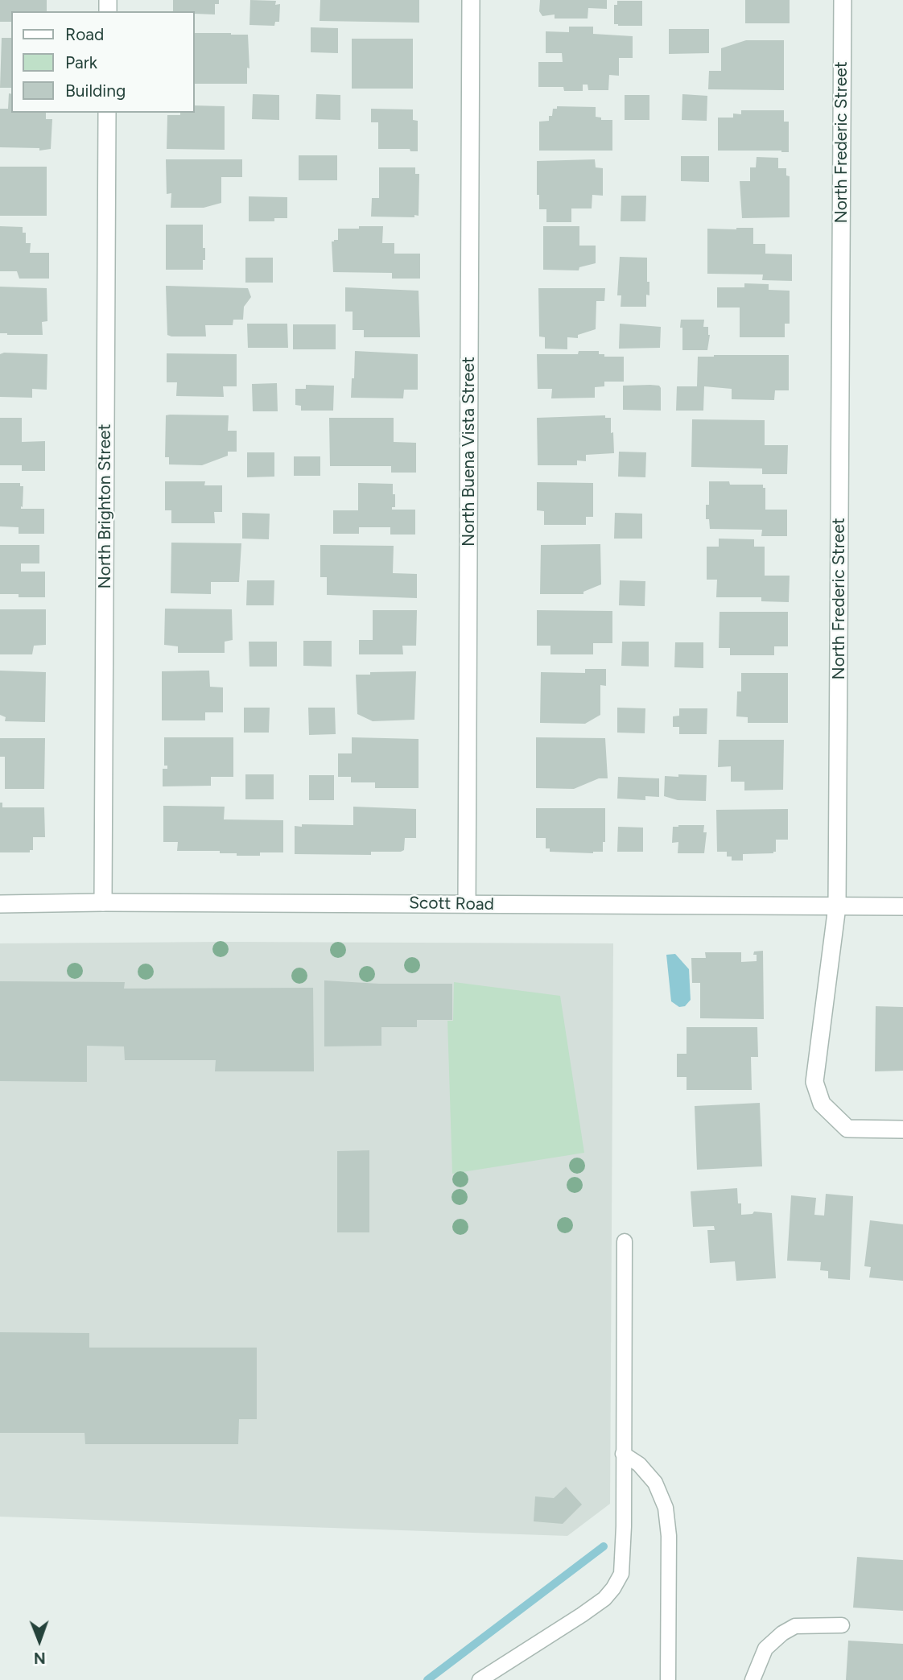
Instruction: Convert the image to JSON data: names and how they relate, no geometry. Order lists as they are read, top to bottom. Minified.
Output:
{"streets":{"street":["North Frederic Street","North Buena Vista Street","North Brighton Street","Scott Road"]},"crossings":[["North Frederic Street","Scott Road"],["North Buena Vista Street","Scott Road"],["North Brighton Street","Scott Road"]],"legend":["Road","Park","Building"],"north":"bottom"}
